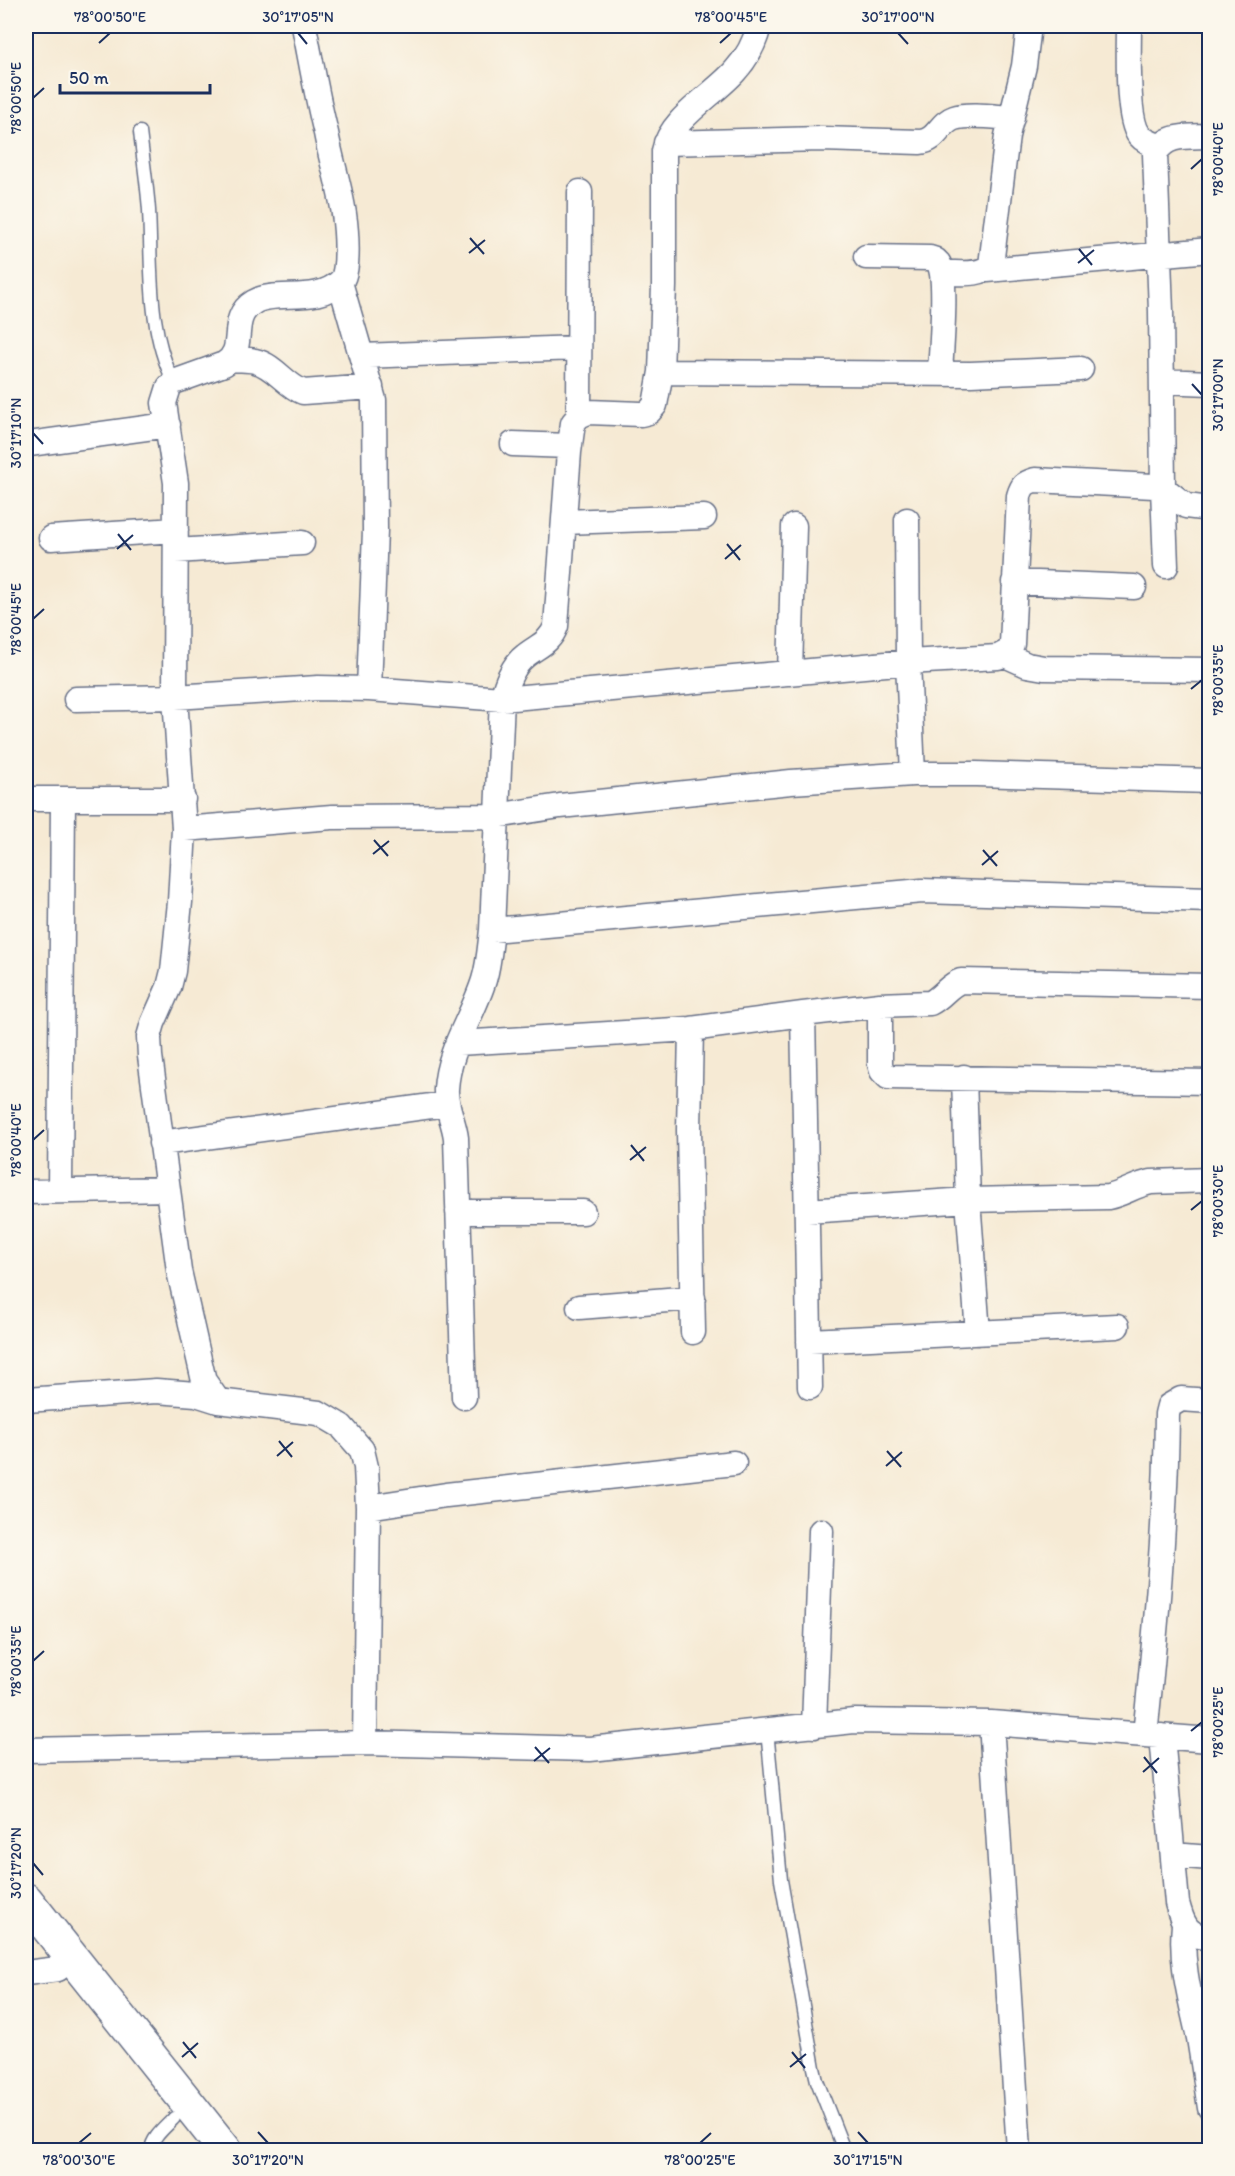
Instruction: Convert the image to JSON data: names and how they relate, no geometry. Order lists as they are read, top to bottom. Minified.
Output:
{"scale_bar":"50 m","coordinates":["78°00'50\"E","30°17'05\"N","78°00'45\"E","30°17'00\"N","78°00'40\"E","30°17'10\"N","78°00'35\"E","78°00'30\"E","78°00'25\"E","30°17'20\"N","30°17'15\"N"]}
